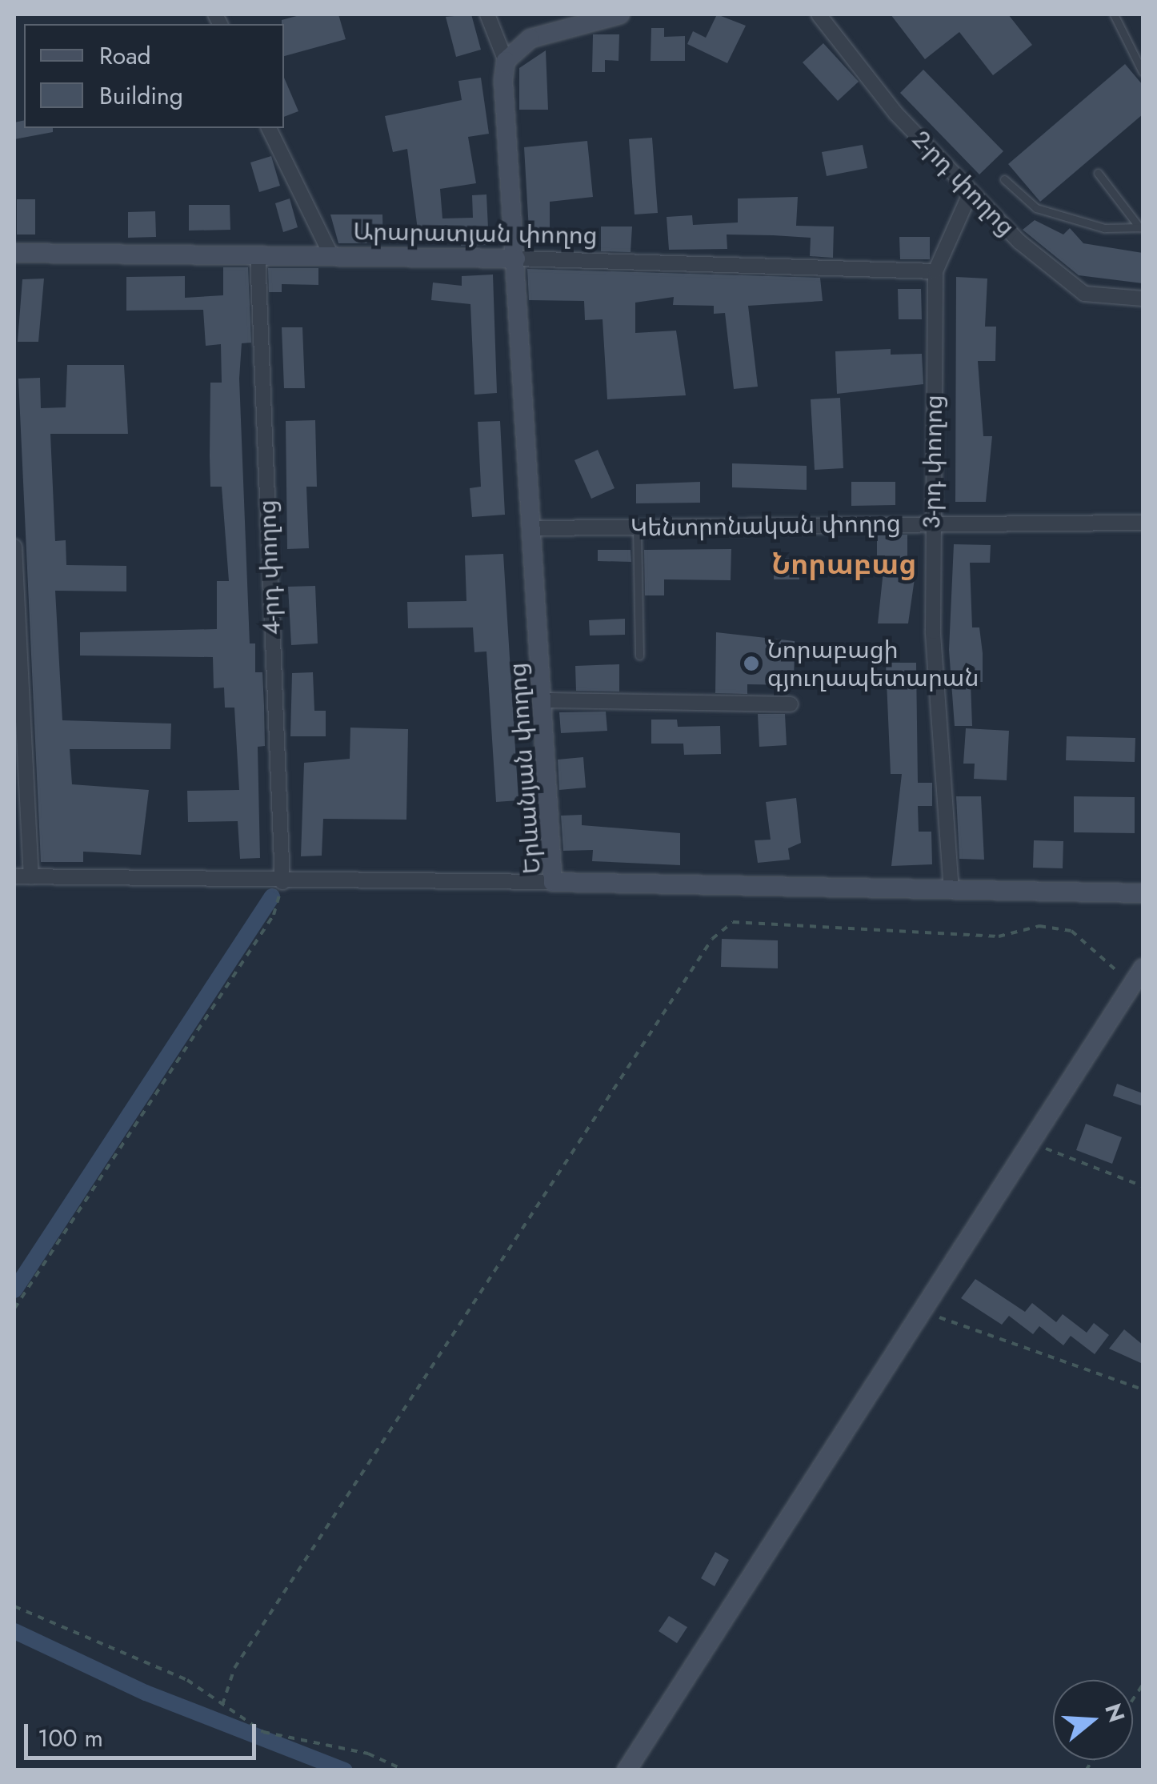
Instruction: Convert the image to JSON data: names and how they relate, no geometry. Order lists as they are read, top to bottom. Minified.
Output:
{"streets":{"main road":["Արարատյան փողոց","Երևանյան փողոց"],"street":["2-րդ փողոց","3-րդ փողոց","Կենտրոնական փողոց","4-րդ փողոց"]},"crossings":[["Արարատյան փողոց","3-րդ փողոց"],["Արարատյան փողոց","4-րդ փողոց"],["Արարատյան փողոց","Երևանյան փողոց"],["3-րդ փողոց","Կենտրոնական փողոց"],["3-րդ փողոց","Երևանյան փողոց"],["Կենտրոնական փողոց","Երևանյան փողոց"]],"districts":["Նորաբաց"],"places":["Նորաբացի գյուղապետարան"],"legend":["Road","Building"],"scale_bar":"100 m","north":"right"}
